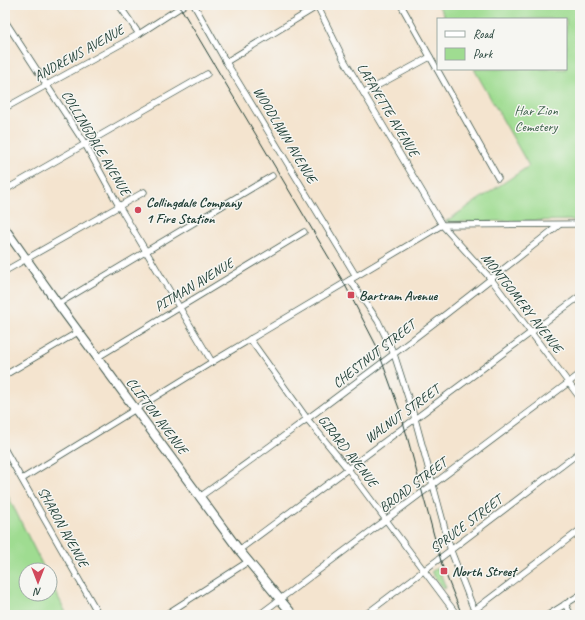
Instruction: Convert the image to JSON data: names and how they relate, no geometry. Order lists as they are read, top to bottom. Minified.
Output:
{"streets":{"street":["ANDREWS AVENUE","LAFAYETTE AVENUE","WOODLAWN AVENUE","COLLINGDALE AVENUE","PITMAN AVENUE","MONTGOMERY AVENUE","CHESTNUT STREET","WALNUT STREET","CLIFTON AVENUE","GIRARD AVENUE","BROAD STREET","SPRUCE STREET","SHARON AVENUE"]},"crossings":[["ANDREWS AVENUE","COLLINGDALE AVENUE"],["LAFAYETTE AVENUE","MONTGOMERY AVENUE"],["COLLINGDALE AVENUE","PITMAN AVENUE"],["PITMAN AVENUE","CLIFTON AVENUE"],["MONTGOMERY AVENUE","CHESTNUT STREET"],["MONTGOMERY AVENUE","WALNUT STREET"],["MONTGOMERY AVENUE","BROAD STREET"],["CHESTNUT STREET","CLIFTON AVENUE"],["CHESTNUT STREET","GIRARD AVENUE"],["WALNUT STREET","CLIFTON AVENUE"],["WALNUT STREET","GIRARD AVENUE"],["CLIFTON AVENUE","BROAD STREET"],["GIRARD AVENUE","BROAD STREET"],["GIRARD AVENUE","SPRUCE STREET"]],"parks":["Har Zion Cemetery"],"places":{"other":["Collingdale Company 1 Fire Station"],"transit":["Bartram Avenue","North Street"]},"legend":["Road","Park"],"north":"bottom"}
